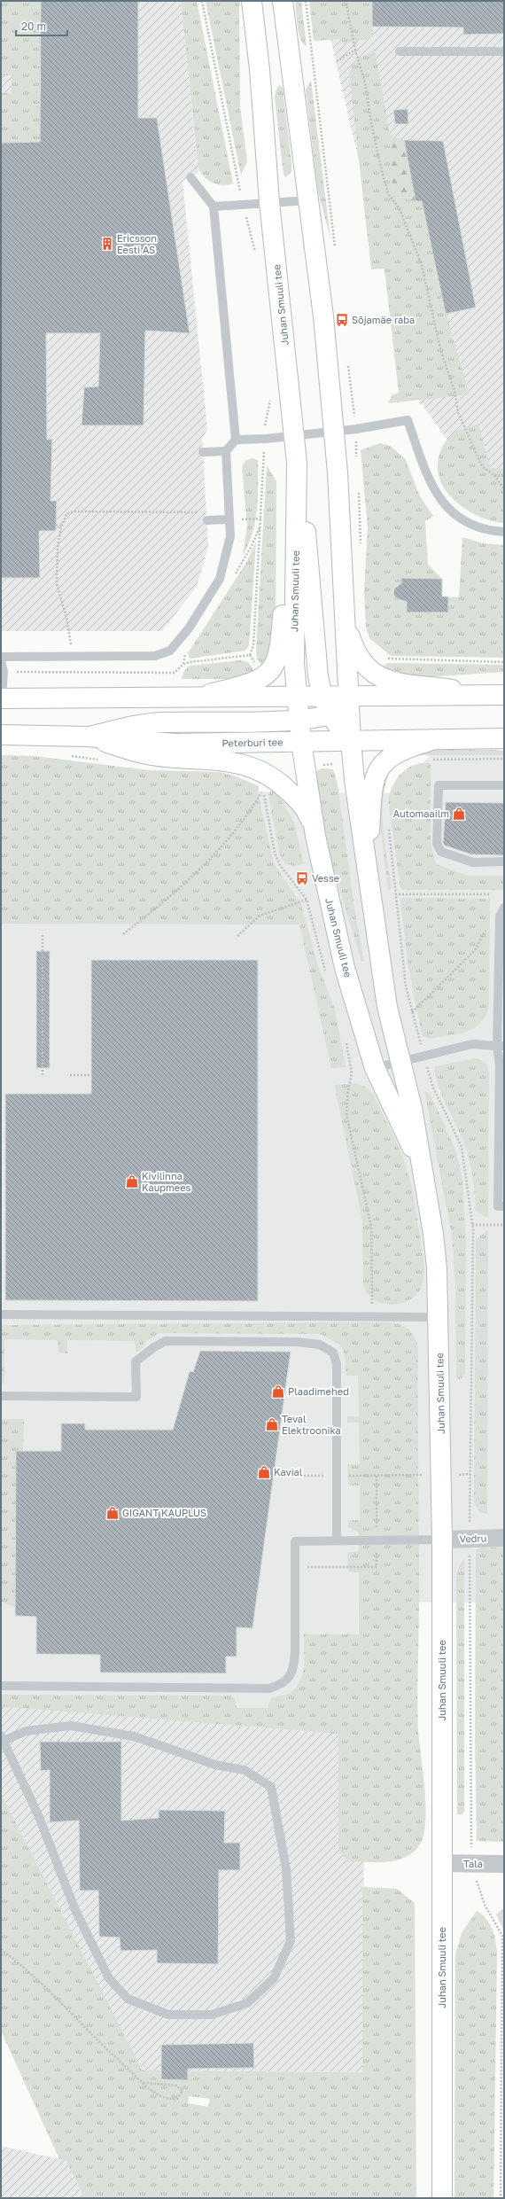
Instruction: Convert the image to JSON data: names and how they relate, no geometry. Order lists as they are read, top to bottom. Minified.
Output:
{"streets":{"main road":["Juhan Smuuli tee","Peterburi tee"],"street":["Vedru","Tala"]},"crossings":[["Juhan Smuuli tee","Peterburi tee"],["Juhan Smuuli tee","Vedru"],["Juhan Smuuli tee","Tala"]],"places":{"building":["Ericsson Eesti AS"],"bus stop":["Sõjamäe raba","Vesse"],"shop":["Automaailm","Kivilinna Kaupmees","Plaadimehed","Teval Elektroonika","Kavial","GIGANT KAUPLUS"]},"scale_bar":"20 m"}
